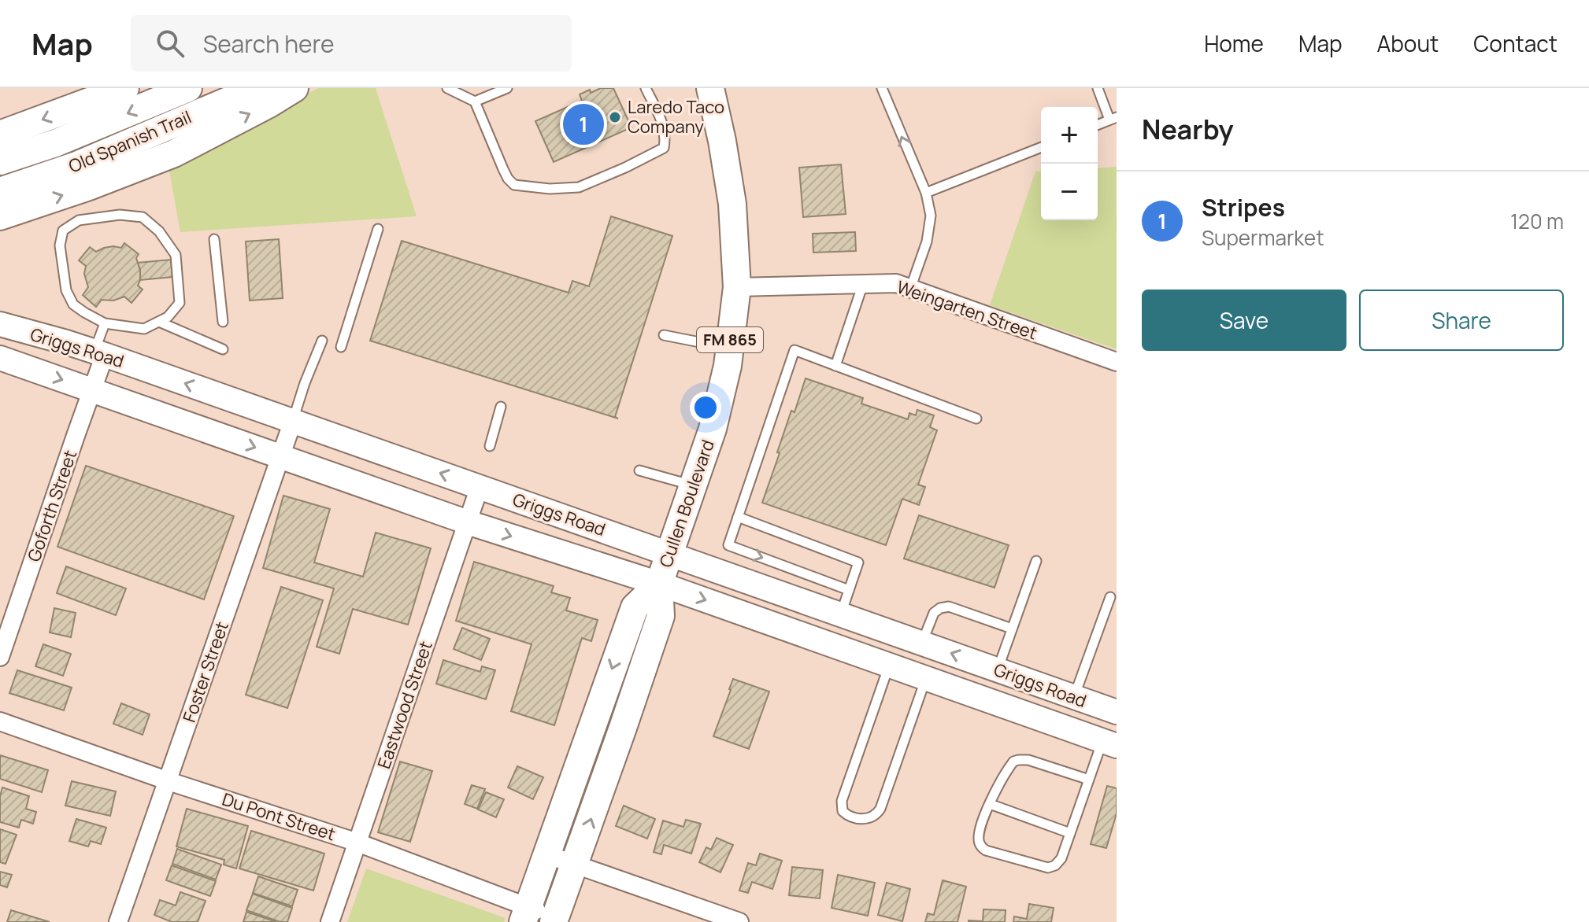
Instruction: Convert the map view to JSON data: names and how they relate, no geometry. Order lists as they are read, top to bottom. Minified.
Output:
{"streets":{"main road":["Old Spanish Trail","FM 865","Griggs Road","Cullen Boulevard"],"street":["Weingarten Street","Goforth Street","Foster Street","Eastwood Street","Du Pont Street"]},"crossings":[["Weingarten Street","Cullen Boulevard"],["Griggs Road","Cullen Boulevard"],["Griggs Road","Goforth Street"],["Griggs Road","Foster Street"],["Griggs Road","Eastwood Street"],["Cullen Boulevard","Du Pont Street"],["Foster Street","Du Pont Street"],["Eastwood Street","Du Pont Street"]],"places":["Laredo Taco Company"],"page":{"header":"Map","search":"Search here","nav":["Home","Map","About","Contact"],"heading":"Nearby","pins":"1","map_buttons":["+","−"],"list":[{"mark":"1","name":"Stripes","note":"Supermarket","value":"120 m"}],"buttons":["Save","Share"]}}
